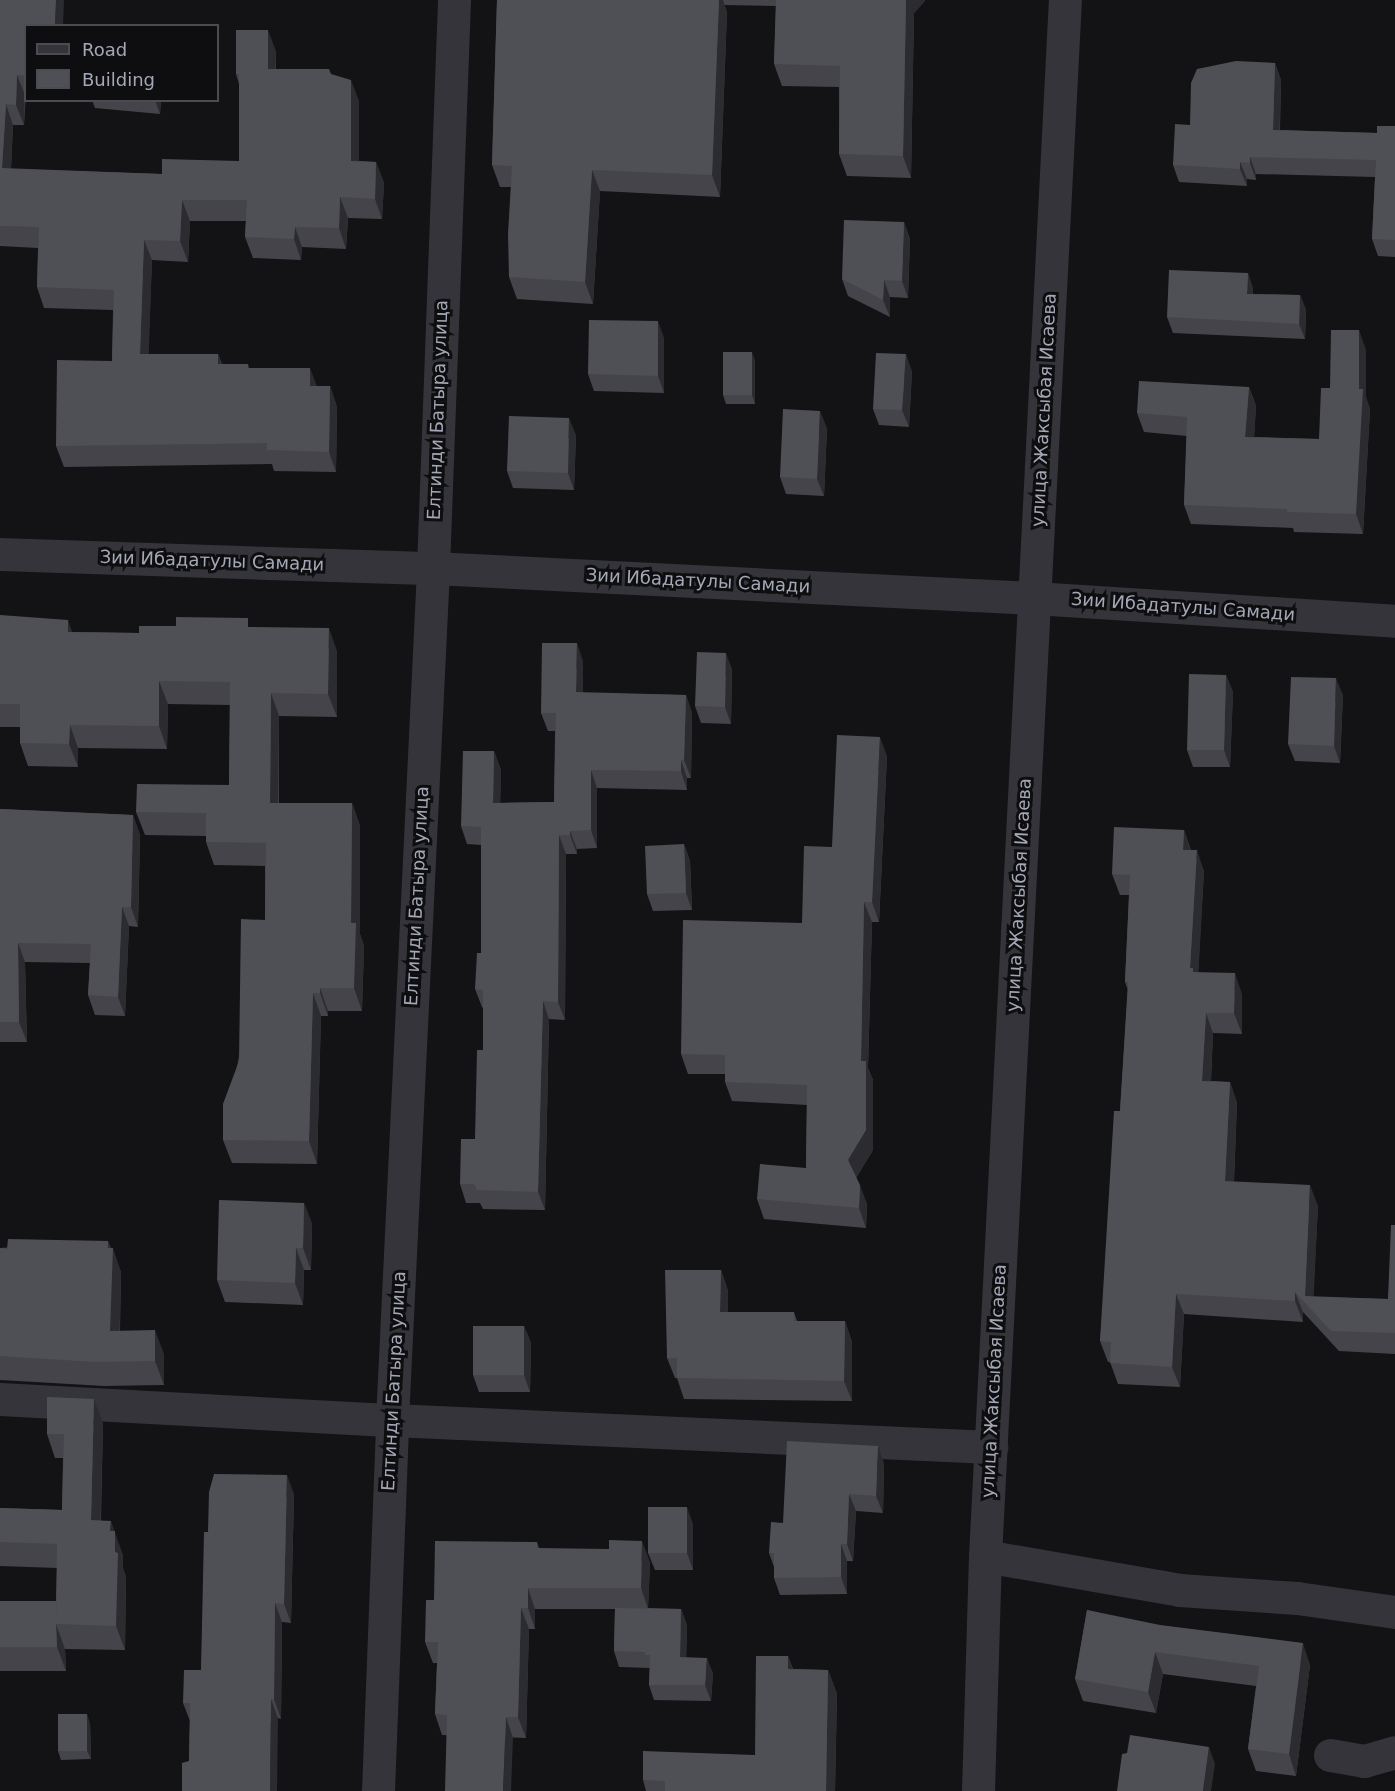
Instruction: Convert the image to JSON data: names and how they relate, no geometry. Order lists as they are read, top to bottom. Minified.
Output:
{"streets":{"street":["Елтинди Батыра улица","улица Жаксыбая Исаева","Зии Ибадатулы Самади"]},"crossings":[["Елтинди Батыра улица","Зии Ибадатулы Самади"],["улица Жаксыбая Исаева","Зии Ибадатулы Самади"]],"legend":["Road","Building"]}
